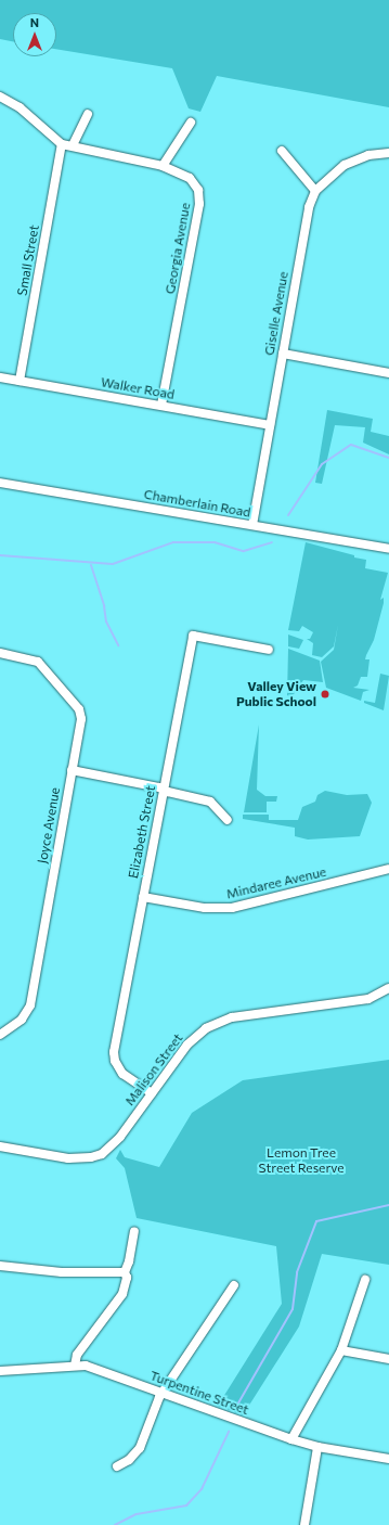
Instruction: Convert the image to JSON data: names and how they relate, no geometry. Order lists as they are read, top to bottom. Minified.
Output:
{"streets":{"street":["Georgia Avenue","Small Street","Giselle Avenue","Walker Road","Chamberlain Road","Joyce Avenue","Elizabeth Street","Mindaree Avenue","Malison Street","Turpentine Street"]},"crossings":[["Georgia Avenue","Small Street"],["Georgia Avenue","Walker Road"],["Small Street","Walker Road"],["Giselle Avenue","Walker Road"],["Giselle Avenue","Chamberlain Road"],["Elizabeth Street","Mindaree Avenue"],["Elizabeth Street","Malison Street"]],"parks":["Lemon Tree Street Reserve"],"places":["Valley View Public School"],"north":"top"}
